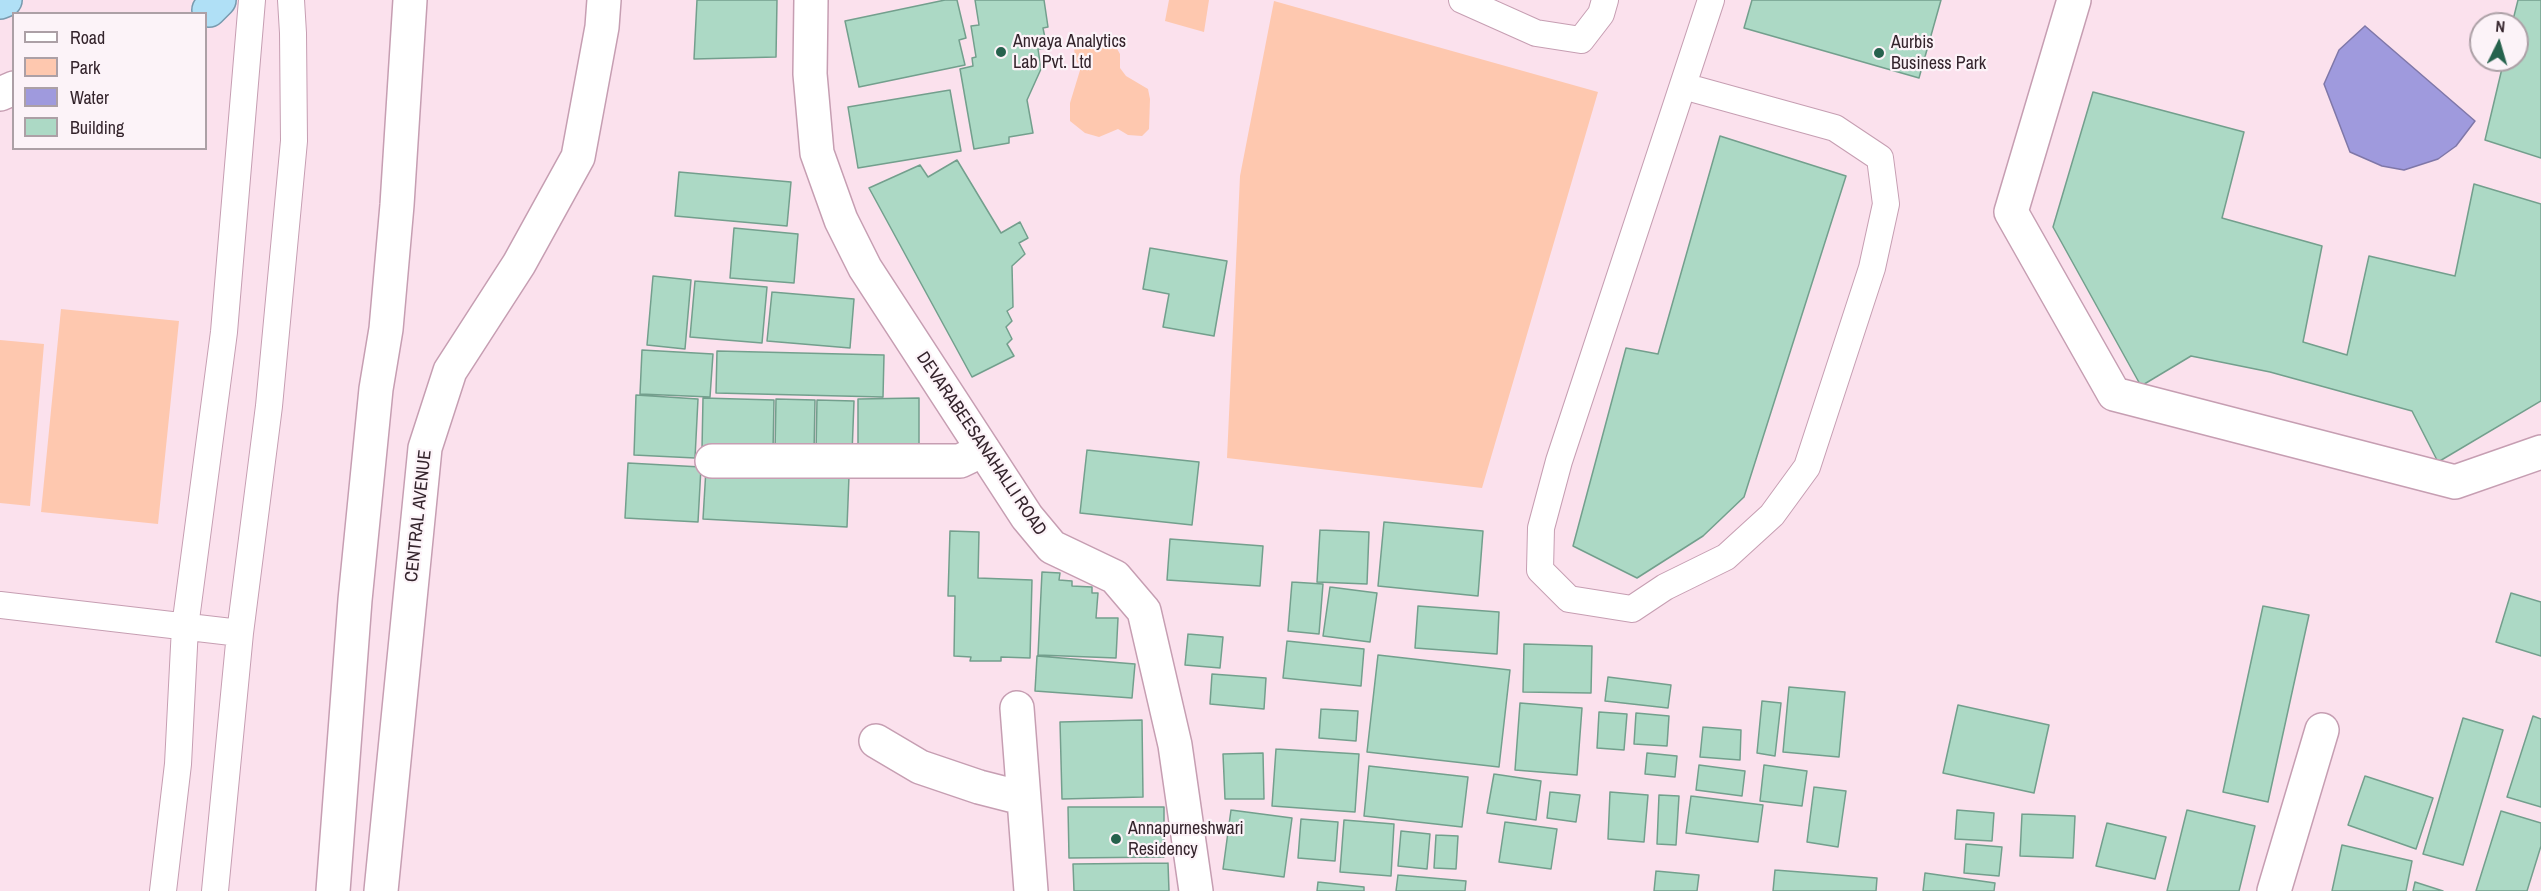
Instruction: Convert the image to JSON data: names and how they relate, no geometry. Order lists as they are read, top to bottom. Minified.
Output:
{"streets":{"street":["DEVARABEESANAHALLI ROAD","CENTRAL AVENUE"]},"places":["Anvaya Analytics Lab Pvt. Ltd","Aurbis Business Park","Annapurneshwari Residency"],"legend":["Road","Park","Water","Building"],"north":"top"}
